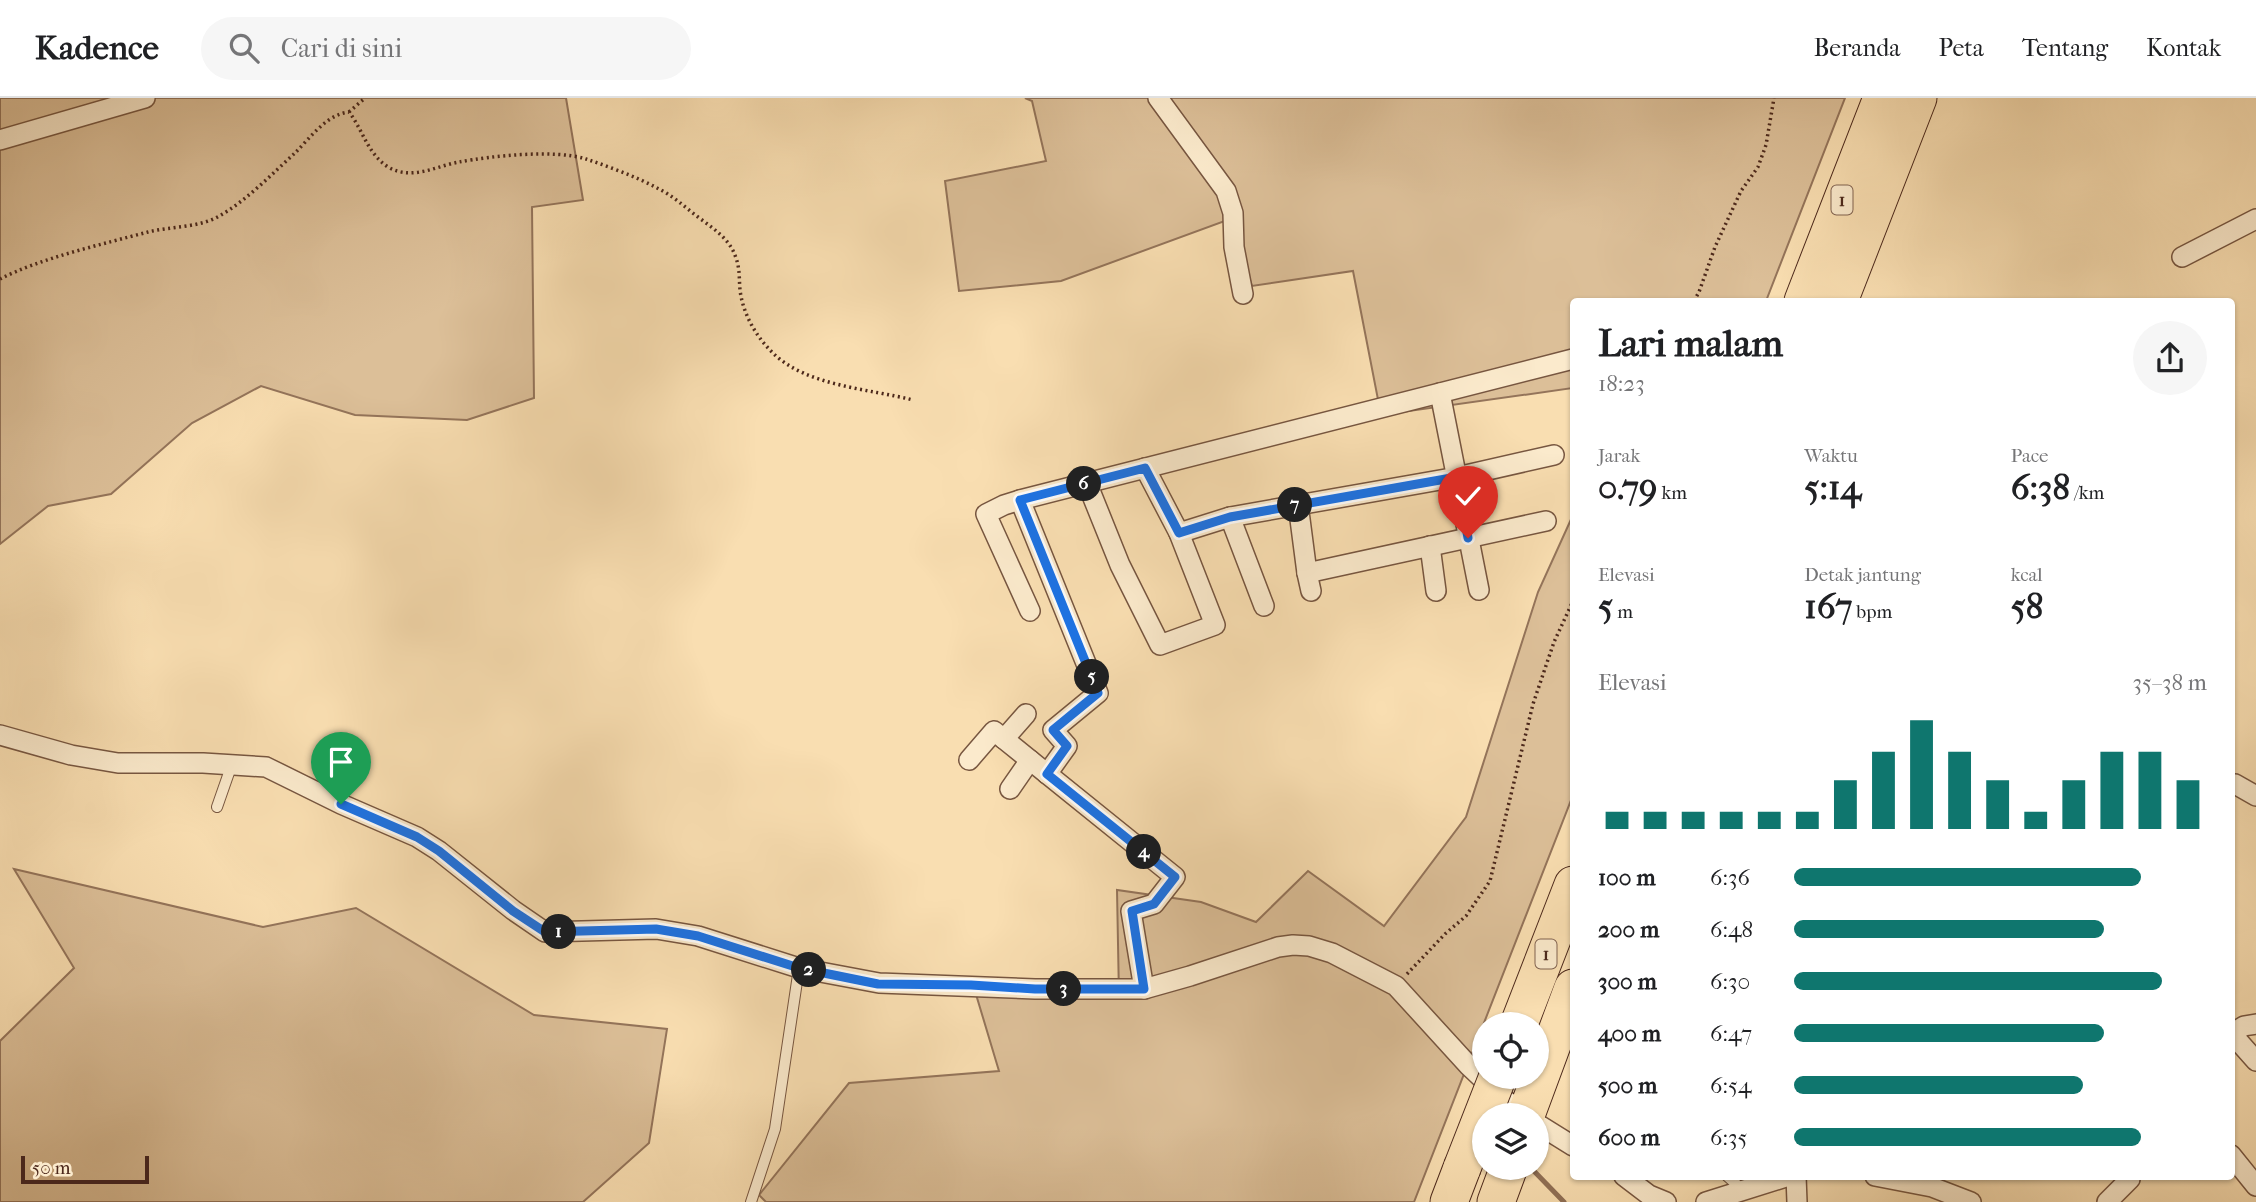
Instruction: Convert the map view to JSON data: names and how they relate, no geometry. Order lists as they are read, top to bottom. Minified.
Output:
{"streets":{"highway":["1"]},"scale_bar":"50 m","page":{"header":"Kadence","search":"Cari di sini","nav":["Beranda","Peta","Tentang","Kontak"],"heading":["Lari malam","18:23"],"stats":[["Jarak","0.79 km"],["Waktu","5:14"],["Pace","6:38 /km"],["Elevasi","5 m"],["Detak jantung","167 bpm"],["kcal","58"]],"pins":["6","7","5","4","1","2","3"],"chart":["Elevasi","35–38 m"],"list":[{"name":"100 m","note":"6:36"},{"name":"200 m","note":"6:48"},{"name":"300 m","note":"6:30"},{"name":"400 m","note":"6:47"},{"name":"500 m","note":"6:54"},{"name":"600 m","note":"6:35"}],"scale":"50 m"}}
